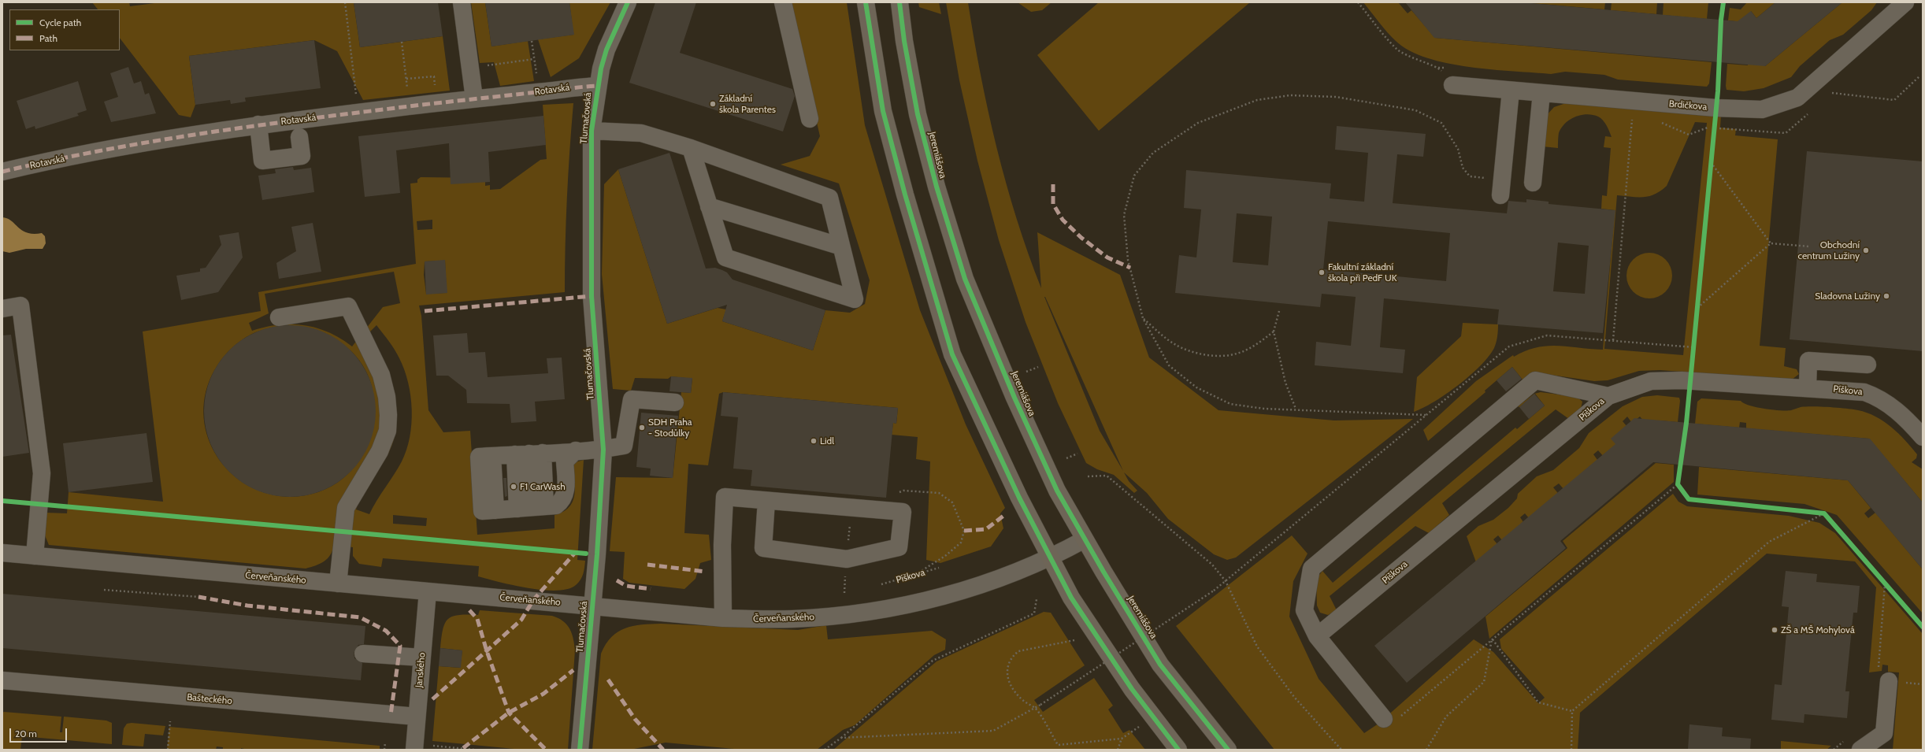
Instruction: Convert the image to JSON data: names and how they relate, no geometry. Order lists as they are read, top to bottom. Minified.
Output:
{"streets":{"main road":["Jeremiášova"],"street":["Rotavská","Brdičkova","Tlumačovská","Píškova","Červeňanského","Janského","Bašteckého"]},"crossings":[["Rotavská","Tlumačovská"],["Tlumačovská","Červeňanského"],["Červeňanského","Janského"],["Janského","Bašteckého"]],"places":["Základní škola Parentes","Obchodní centrum Lužiny","Fakultní základní škola při PedF UK","Sladovna Lužiny","SDH Praha - Stodůlky","Lidl","F1 CarWash","ZŠ a MŠ Mohylová"],"legend":["Cycle path","Path"],"scale_bar":"20 m"}
